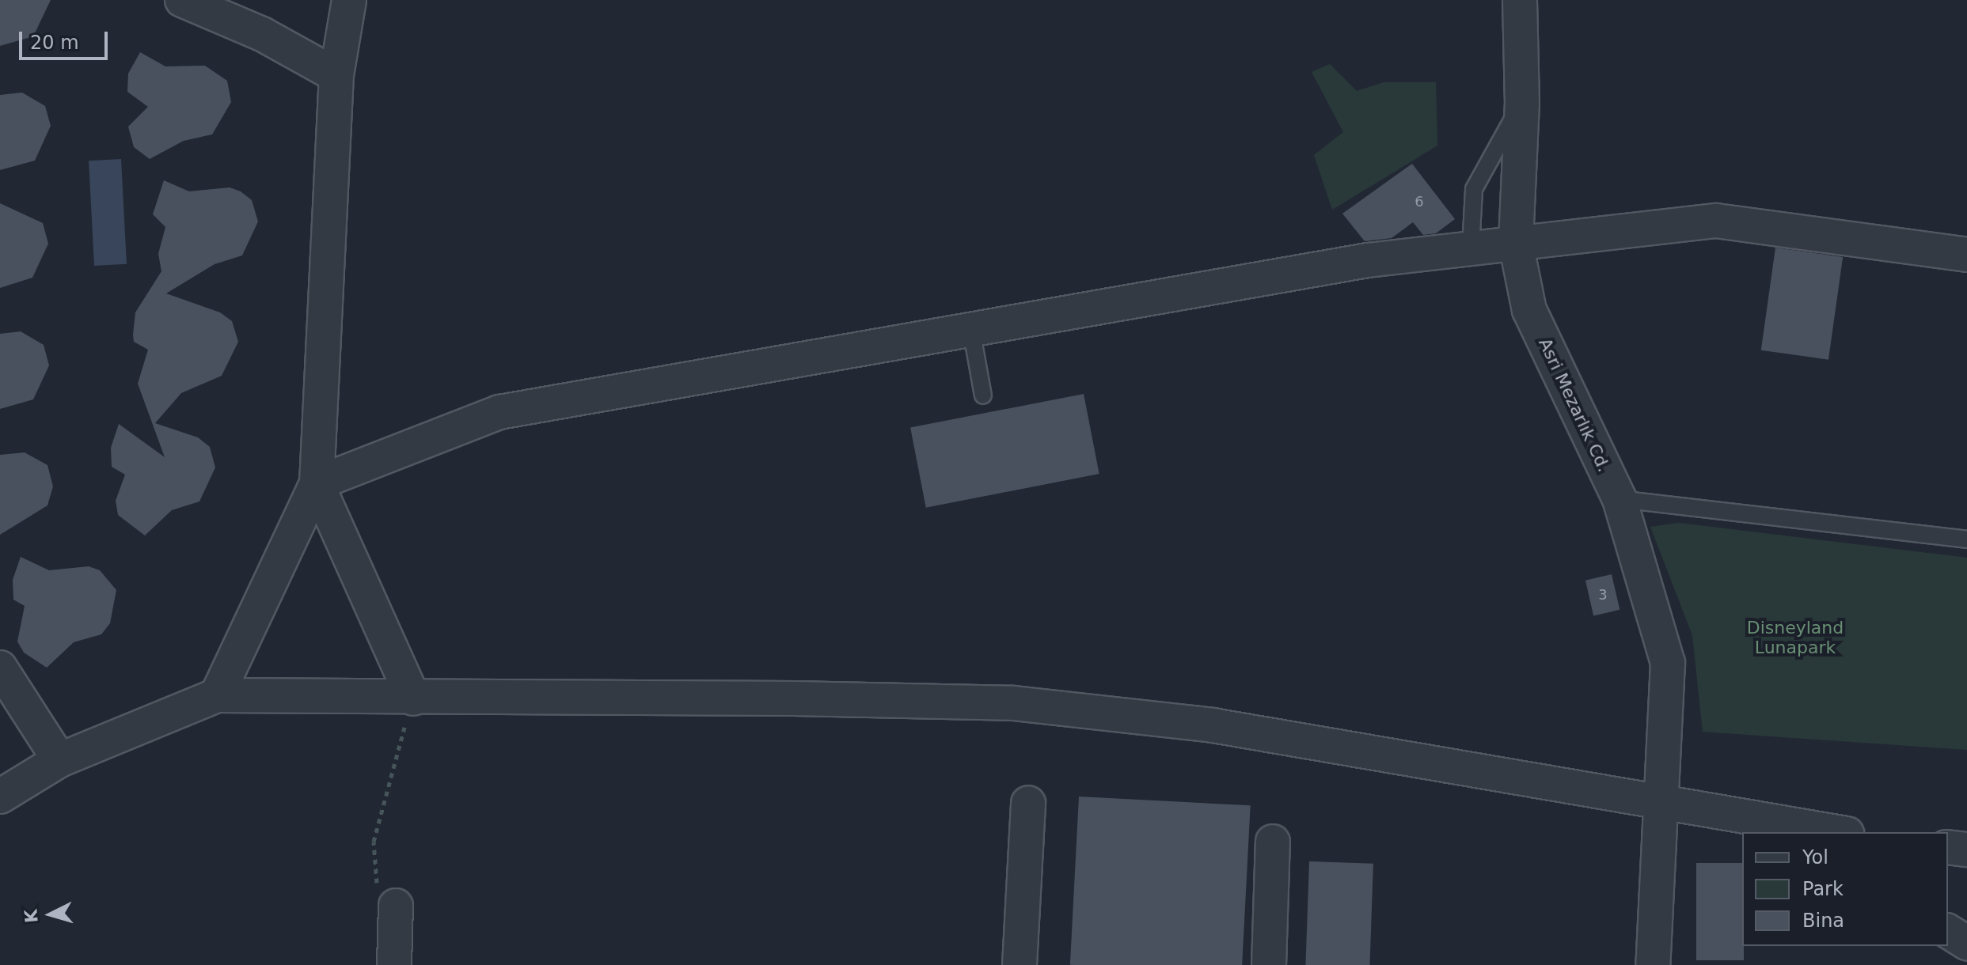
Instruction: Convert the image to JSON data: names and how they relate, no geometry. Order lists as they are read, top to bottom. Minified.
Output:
{"streets":{"street":["Asri Mezarlık Cd."]},"parks":["Disneyland Lunapark"],"house_numbers":["6","3"],"legend":["Yol","Park","Bina"],"scale_bar":"20 m","north":"left"}
